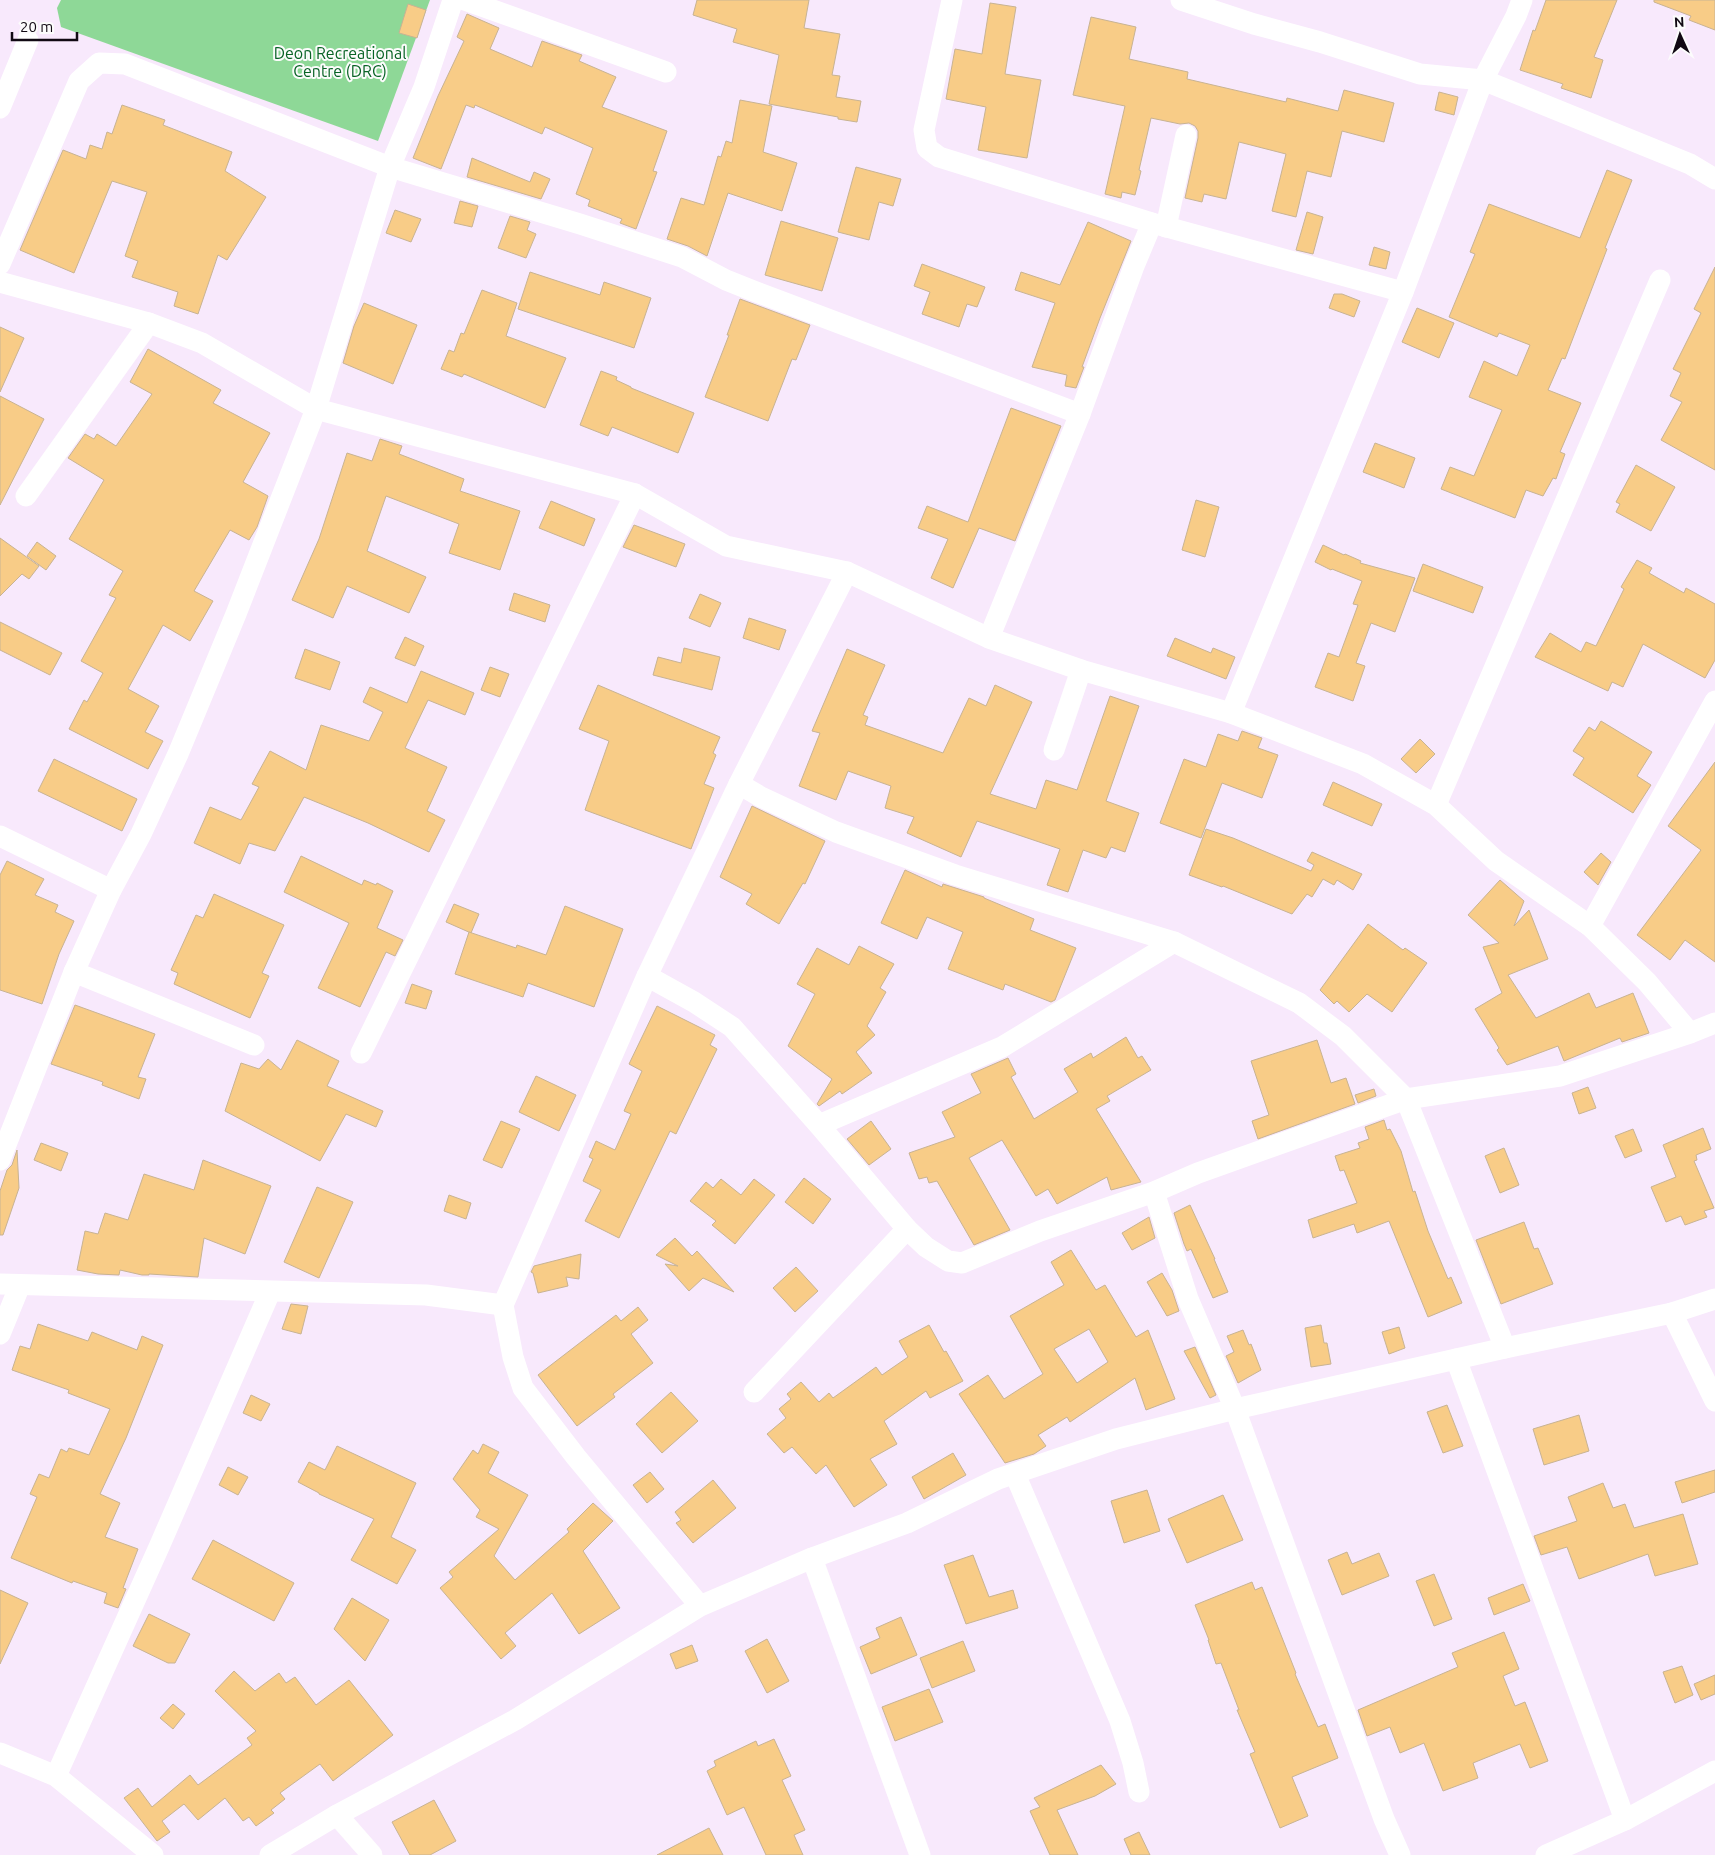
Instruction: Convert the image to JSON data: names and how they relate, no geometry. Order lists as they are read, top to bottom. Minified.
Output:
{"parks":["Deon Recreational Centre (DRC)"],"scale_bar":"20 m","north":"top"}
